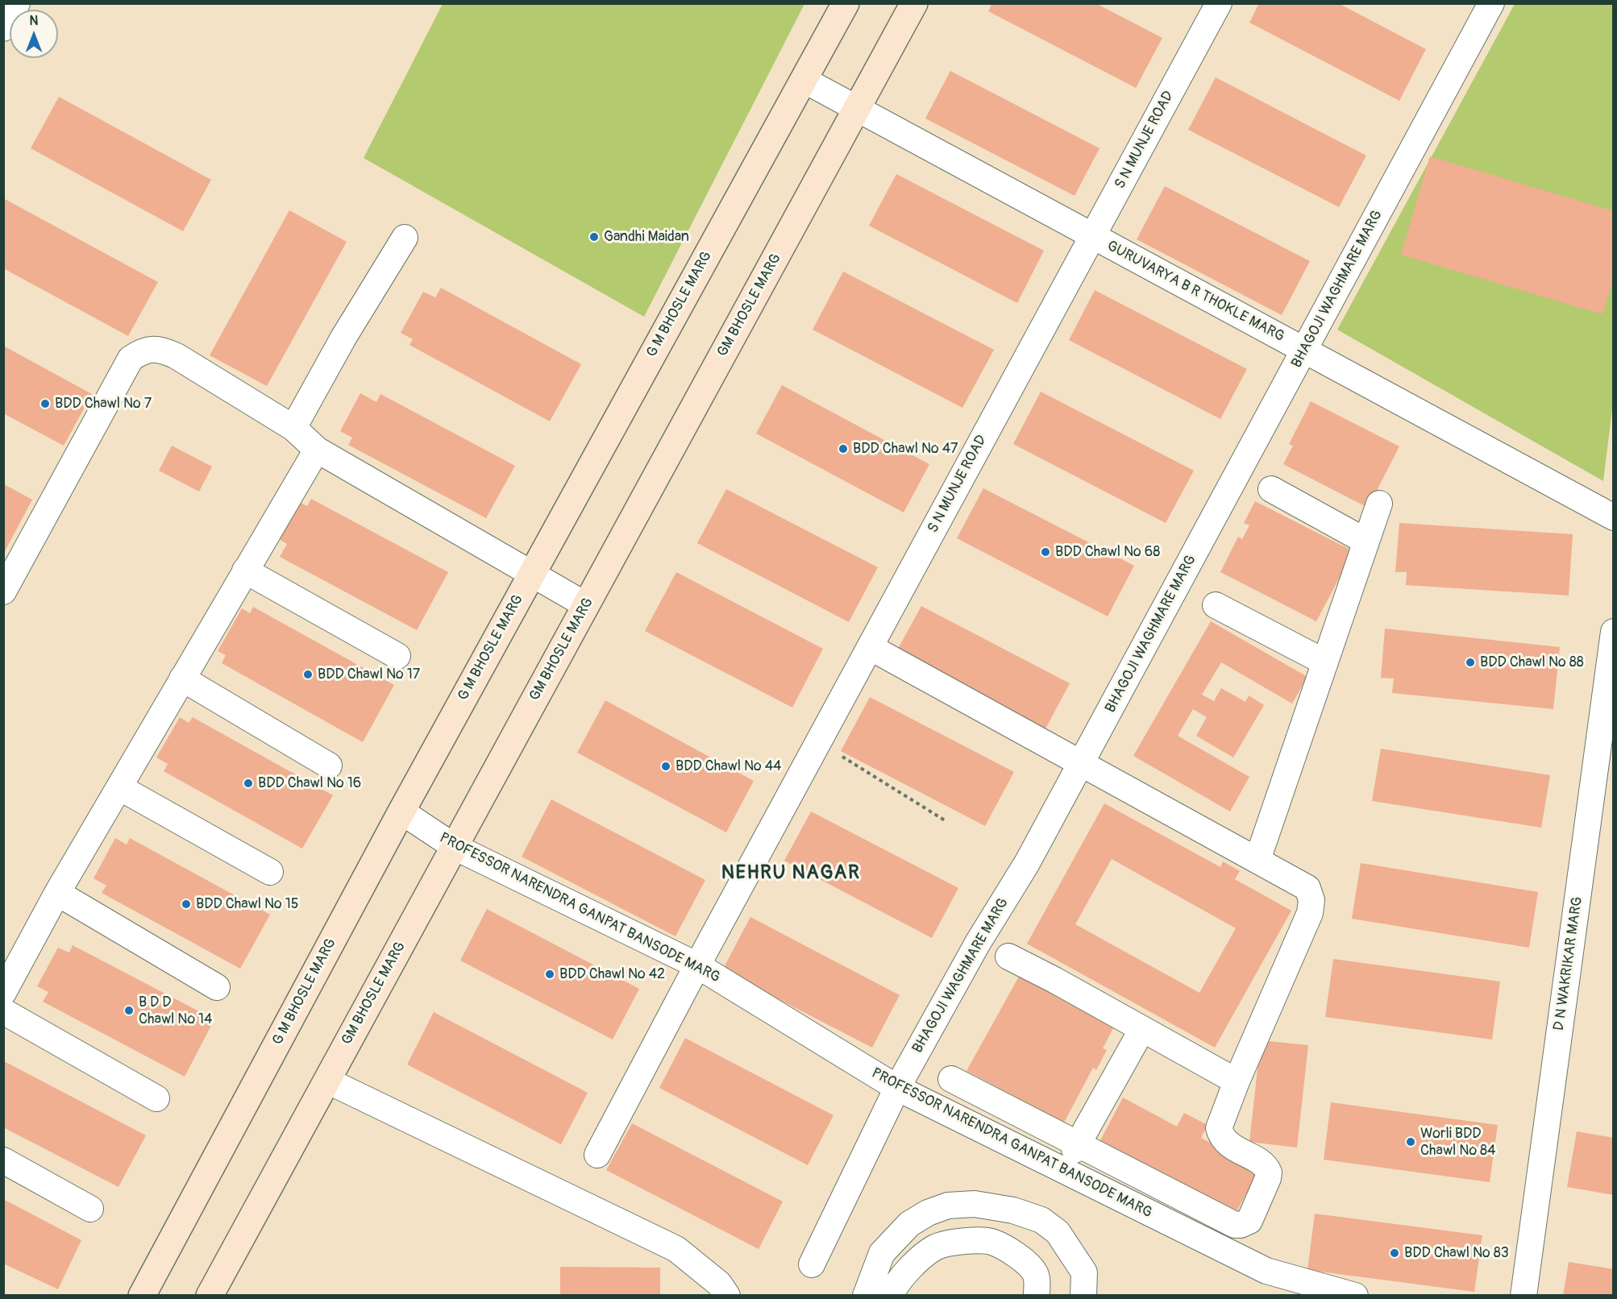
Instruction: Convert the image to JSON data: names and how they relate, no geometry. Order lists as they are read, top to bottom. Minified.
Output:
{"streets":{"main road":["G M BHOSLE MARG","GM BHOSLE MARG"],"street":["S N MUNJE ROAD","BHAGOJI WAGHMARE MARG","GURUVARYA B R THOKLE MARG","PROFESSOR NARENDRA GANPAT BANSODE MARG","D N WAKRIKAR MARG"]},"crossings":[["S N MUNJE ROAD","GURUVARYA B R THOKLE MARG"],["S N MUNJE ROAD","PROFESSOR NARENDRA GANPAT BANSODE MARG"],["BHAGOJI WAGHMARE MARG","GURUVARYA B R THOKLE MARG"],["BHAGOJI WAGHMARE MARG","PROFESSOR NARENDRA GANPAT BANSODE MARG"],["GURUVARYA B R THOKLE MARG","G M BHOSLE MARG"],["GURUVARYA B R THOKLE MARG","GM BHOSLE MARG"],["G M BHOSLE MARG","PROFESSOR NARENDRA GANPAT BANSODE MARG"],["GM BHOSLE MARG","PROFESSOR NARENDRA GANPAT BANSODE MARG"]],"districts":["NEHRU NAGAR"],"places":["Gandhi Maidan","BDD Chawl No 7","BDD Chawl No 47","BDD Chawl No 68","BDD Chawl No 88","BDD Chawl No 17","BDD Chawl No 44","BDD Chawl No 16","BDD Chawl No 15","BDD Chawl No 42","B D D Chawl No 14","Worli BDD Chawl No 84","BDD Chawl No 83"],"north":"top"}
